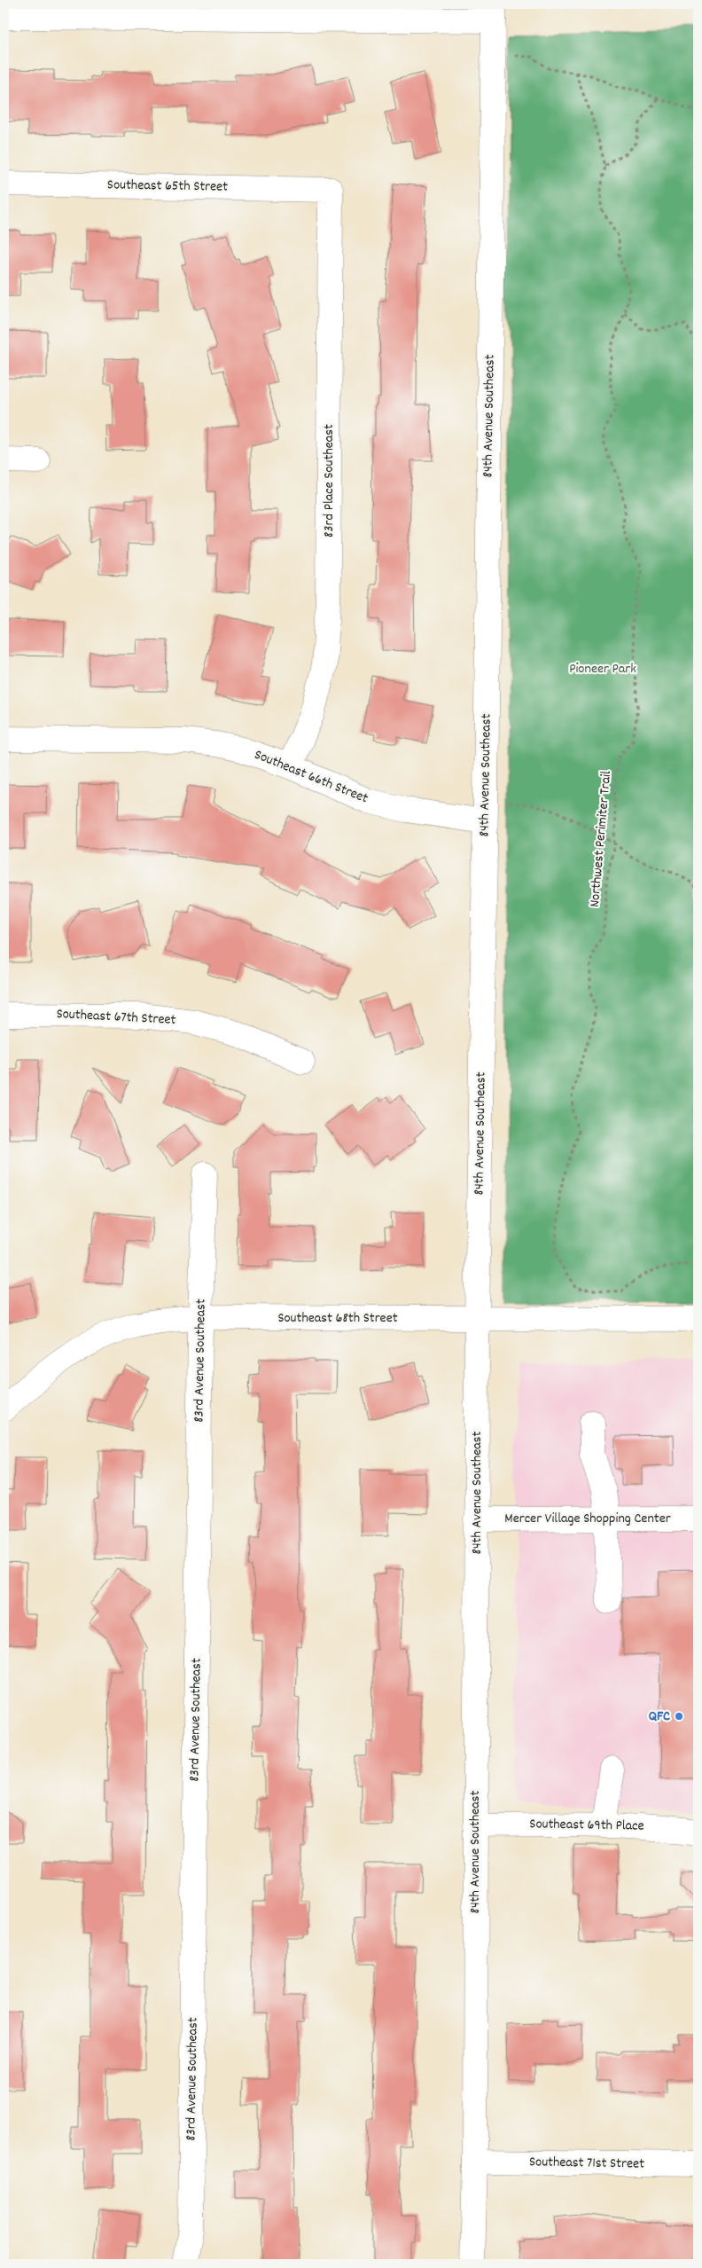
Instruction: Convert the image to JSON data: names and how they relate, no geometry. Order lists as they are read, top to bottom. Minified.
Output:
{"streets":{"street":["Southeast 65th Street","84th Avenue Southeast","83rd Place Southeast","Southeast 66th Street","Southeast 67th Street","Southeast 68th Street","83rd Avenue Southeast","Mercer Village Shopping Center","Southeast 69th Place","Southeast 71st Street"],"path":["Northwest Perimiter Trail"]},"crossings":[["Southeast 65th Street","83rd Place Southeast"],["84th Avenue Southeast","Southeast 66th Street"],["84th Avenue Southeast","Southeast 68th Street"],["84th Avenue Southeast","Mercer Village Shopping Center"],["84th Avenue Southeast","Southeast 69th Place"],["84th Avenue Southeast","Southeast 71st Street"],["83rd Place Southeast","Southeast 66th Street"],["Southeast 68th Street","83rd Avenue Southeast"]],"parks":["Pioneer Park"],"places":["QFC"]}
